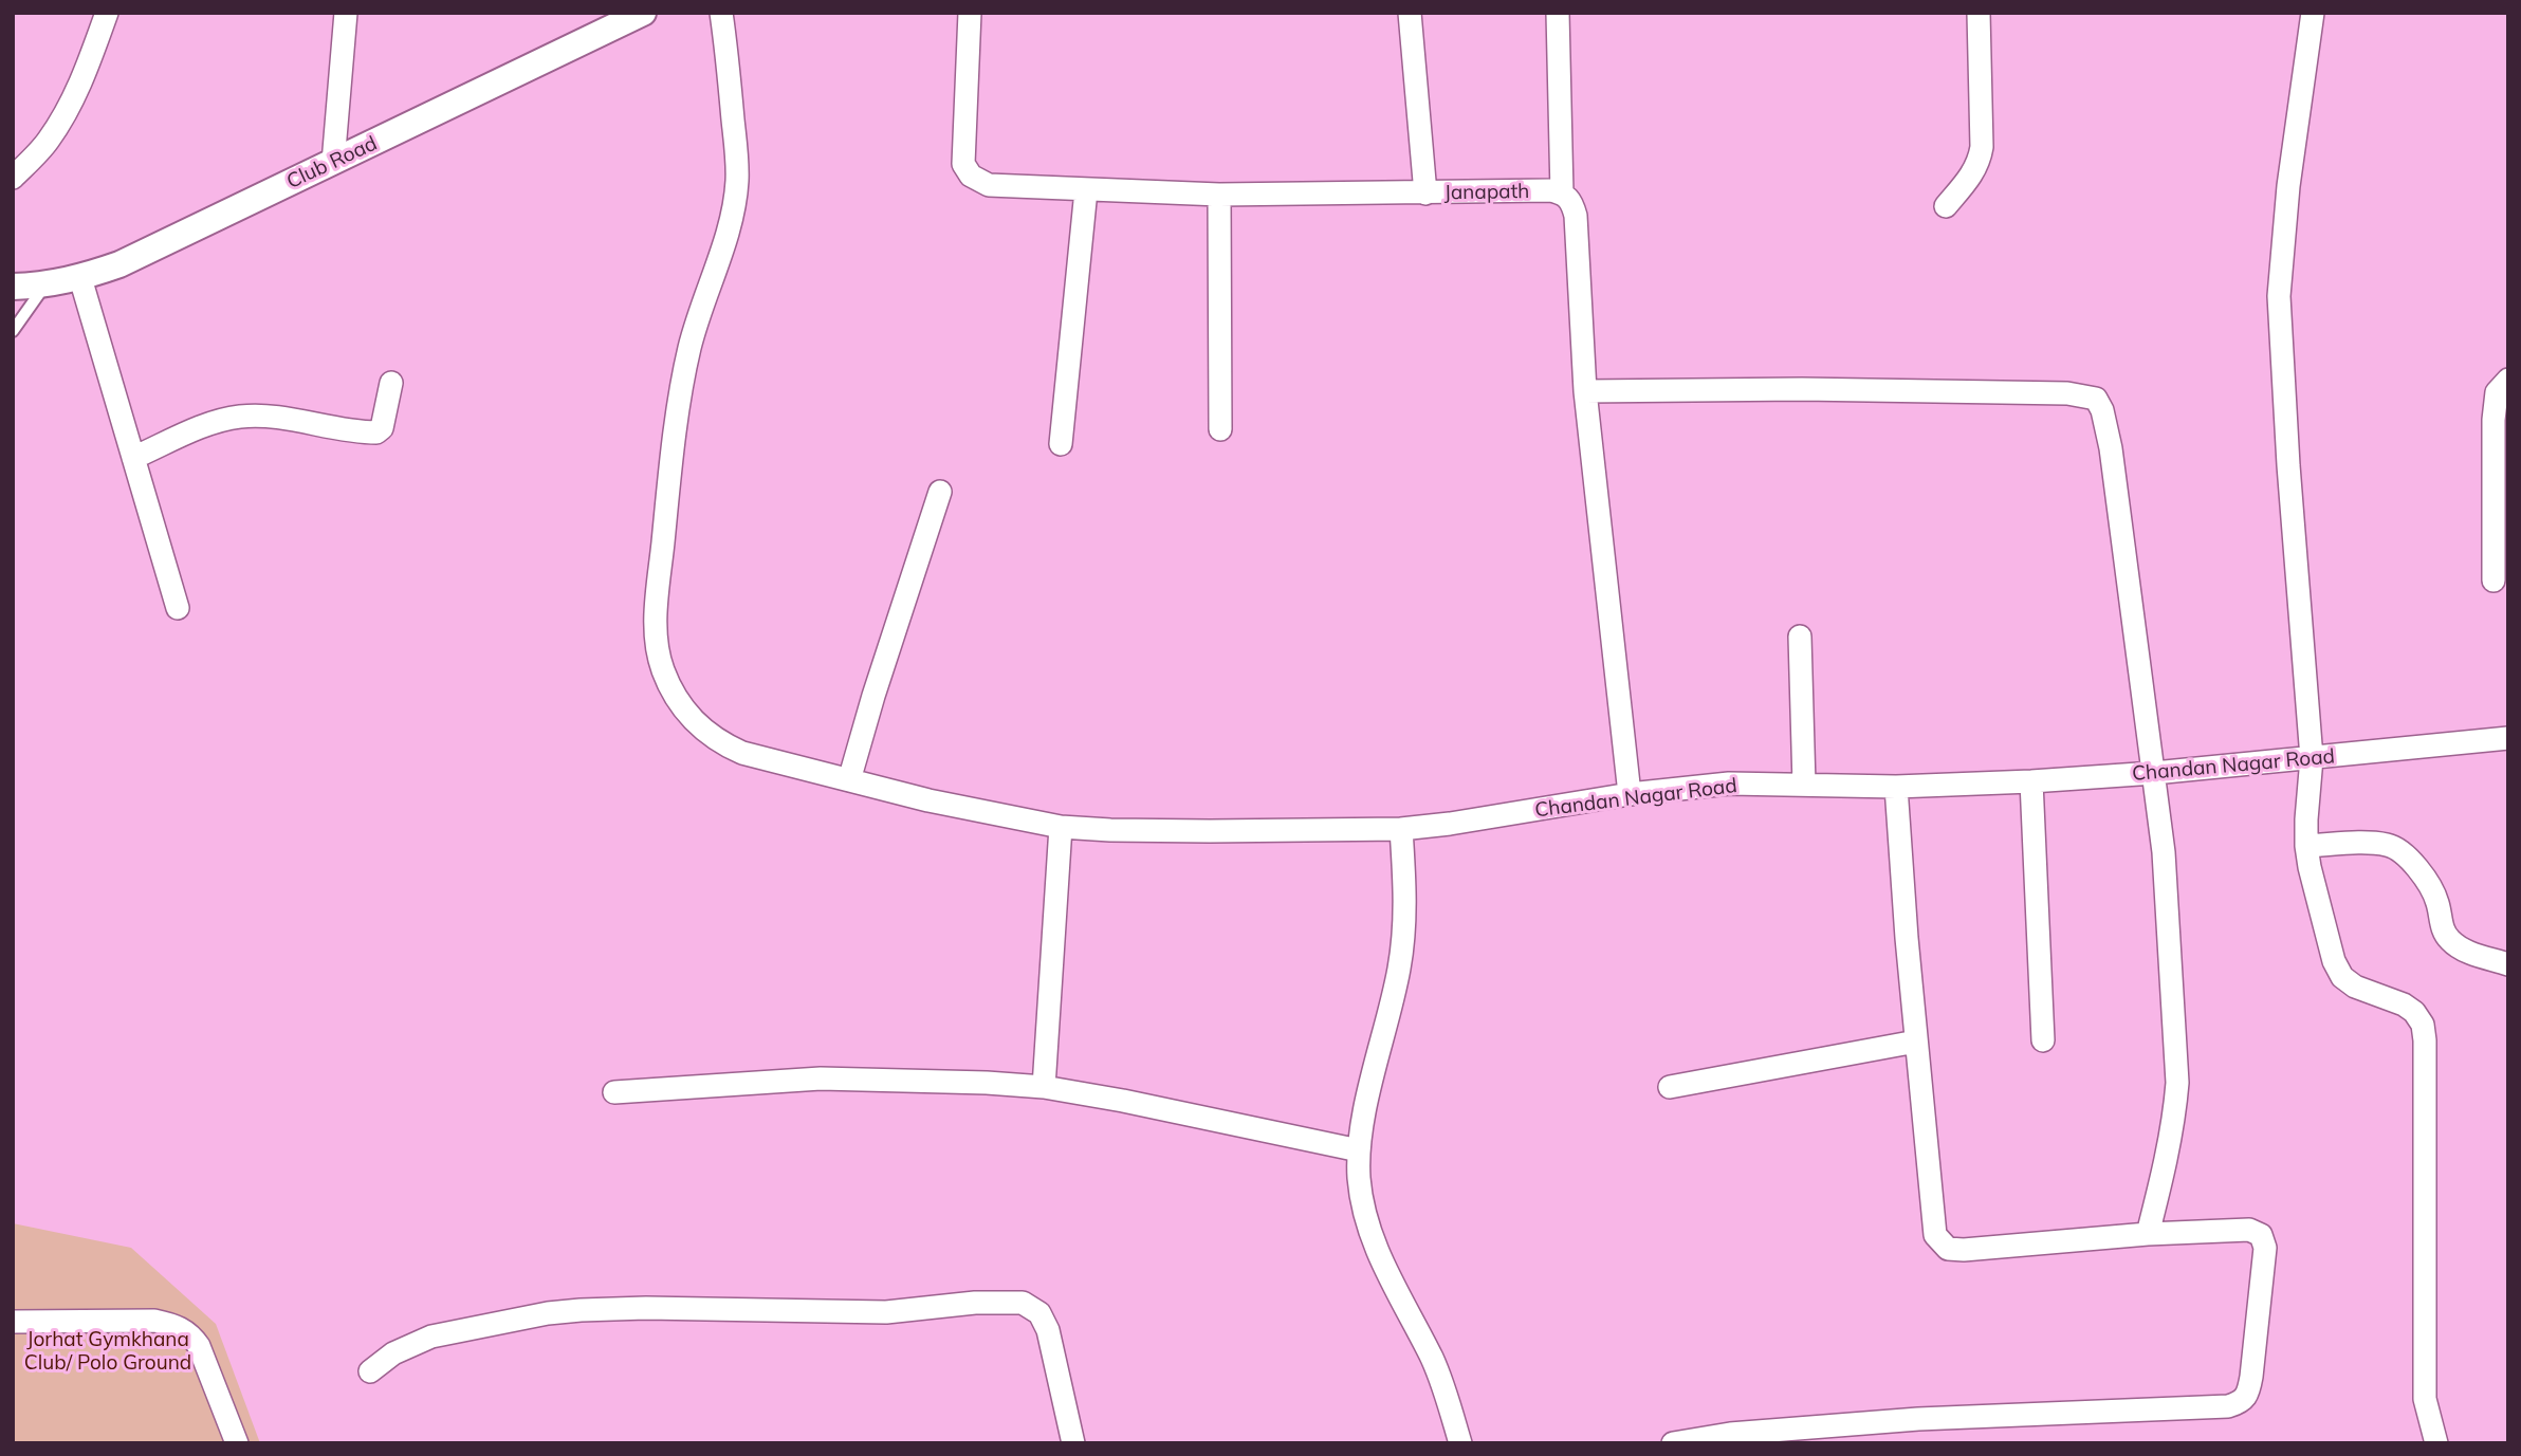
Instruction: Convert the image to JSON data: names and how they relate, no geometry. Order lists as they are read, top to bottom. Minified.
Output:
{"streets":{"street":["Club Road","Janapath","Chandan Nagar Road"]},"parks":["Jorhat Gymkhana Club/ Polo Ground"]}
